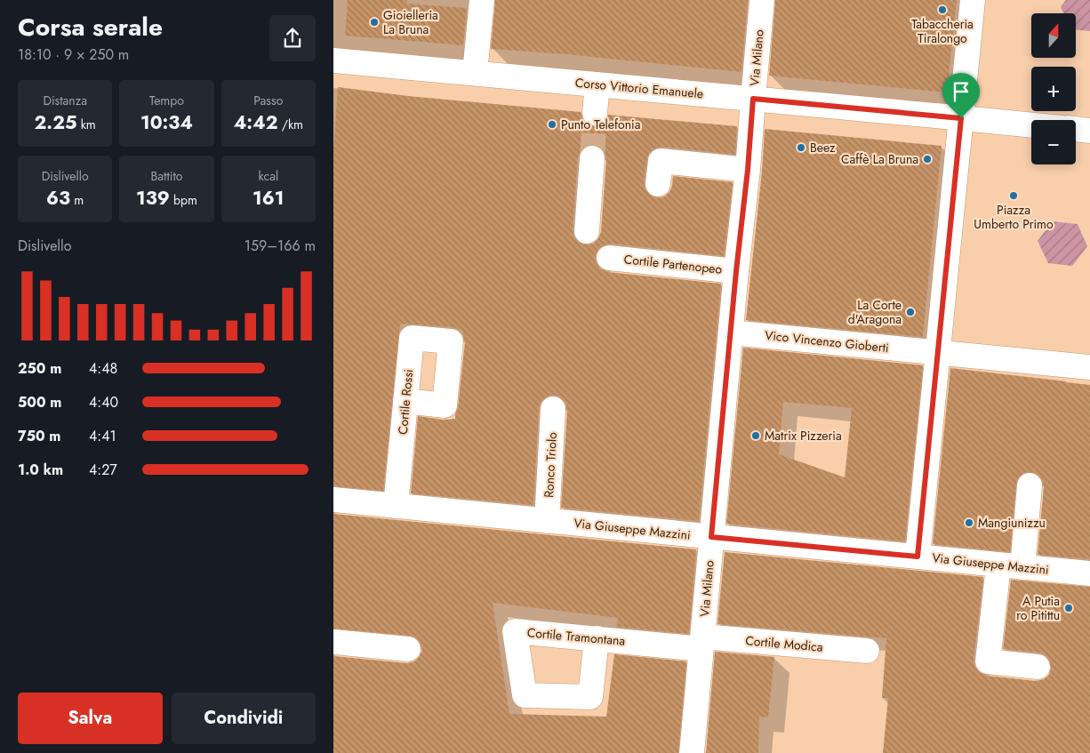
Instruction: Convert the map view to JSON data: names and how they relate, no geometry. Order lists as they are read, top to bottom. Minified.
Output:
{"streets":{"street":["Via Milano","Corso Vittorio Emanuele","Cortile Partenopeo","Vico Vincenzo Gioberti","Cortile Rossi","Ronco Triolo","Via Giuseppe Mazzini","Cortile Tramontana","Cortile Modica"]},"crossings":[["Via Milano","Corso Vittorio Emanuele"],["Via Milano","Cortile Partenopeo"],["Via Milano","Vico Vincenzo Gioberti"],["Via Milano","Via Giuseppe Mazzini"],["Via Milano","Cortile Tramontana"],["Via Milano","Cortile Modica"],["Cortile Rossi","Via Giuseppe Mazzini"],["Ronco Triolo","Via Giuseppe Mazzini"],["Cortile Tramontana","Cortile Modica"]],"places":["Tabaccheria Tiralongo","Gioielleria La Bruna","Punto Telefonia","Beez","Caffè La Bruna","Piazza Umberto Primo","La Corte d'Aragona","Matrix Pizzeria","Mangiunizzu","A Putia ro Pitittu"],"north":"top","page":{"heading":["Corsa serale","18:10 · 9 × 250 m"],"map_buttons":["+","−"],"stats":[["Distanza","2.25 km"],["Tempo","10:34"],["Passo","4:42 /km"],["Dislivello","63 m"],["Battito","139 bpm"],["kcal","161"]],"chart":["Dislivello","159–166 m"],"list":[{"name":"250 m","note":"4:48"},{"name":"500 m","note":"4:40"},{"name":"750 m","note":"4:41"},{"name":"1.0 km","note":"4:27"}],"buttons":["Salva","Condividi"]}}
